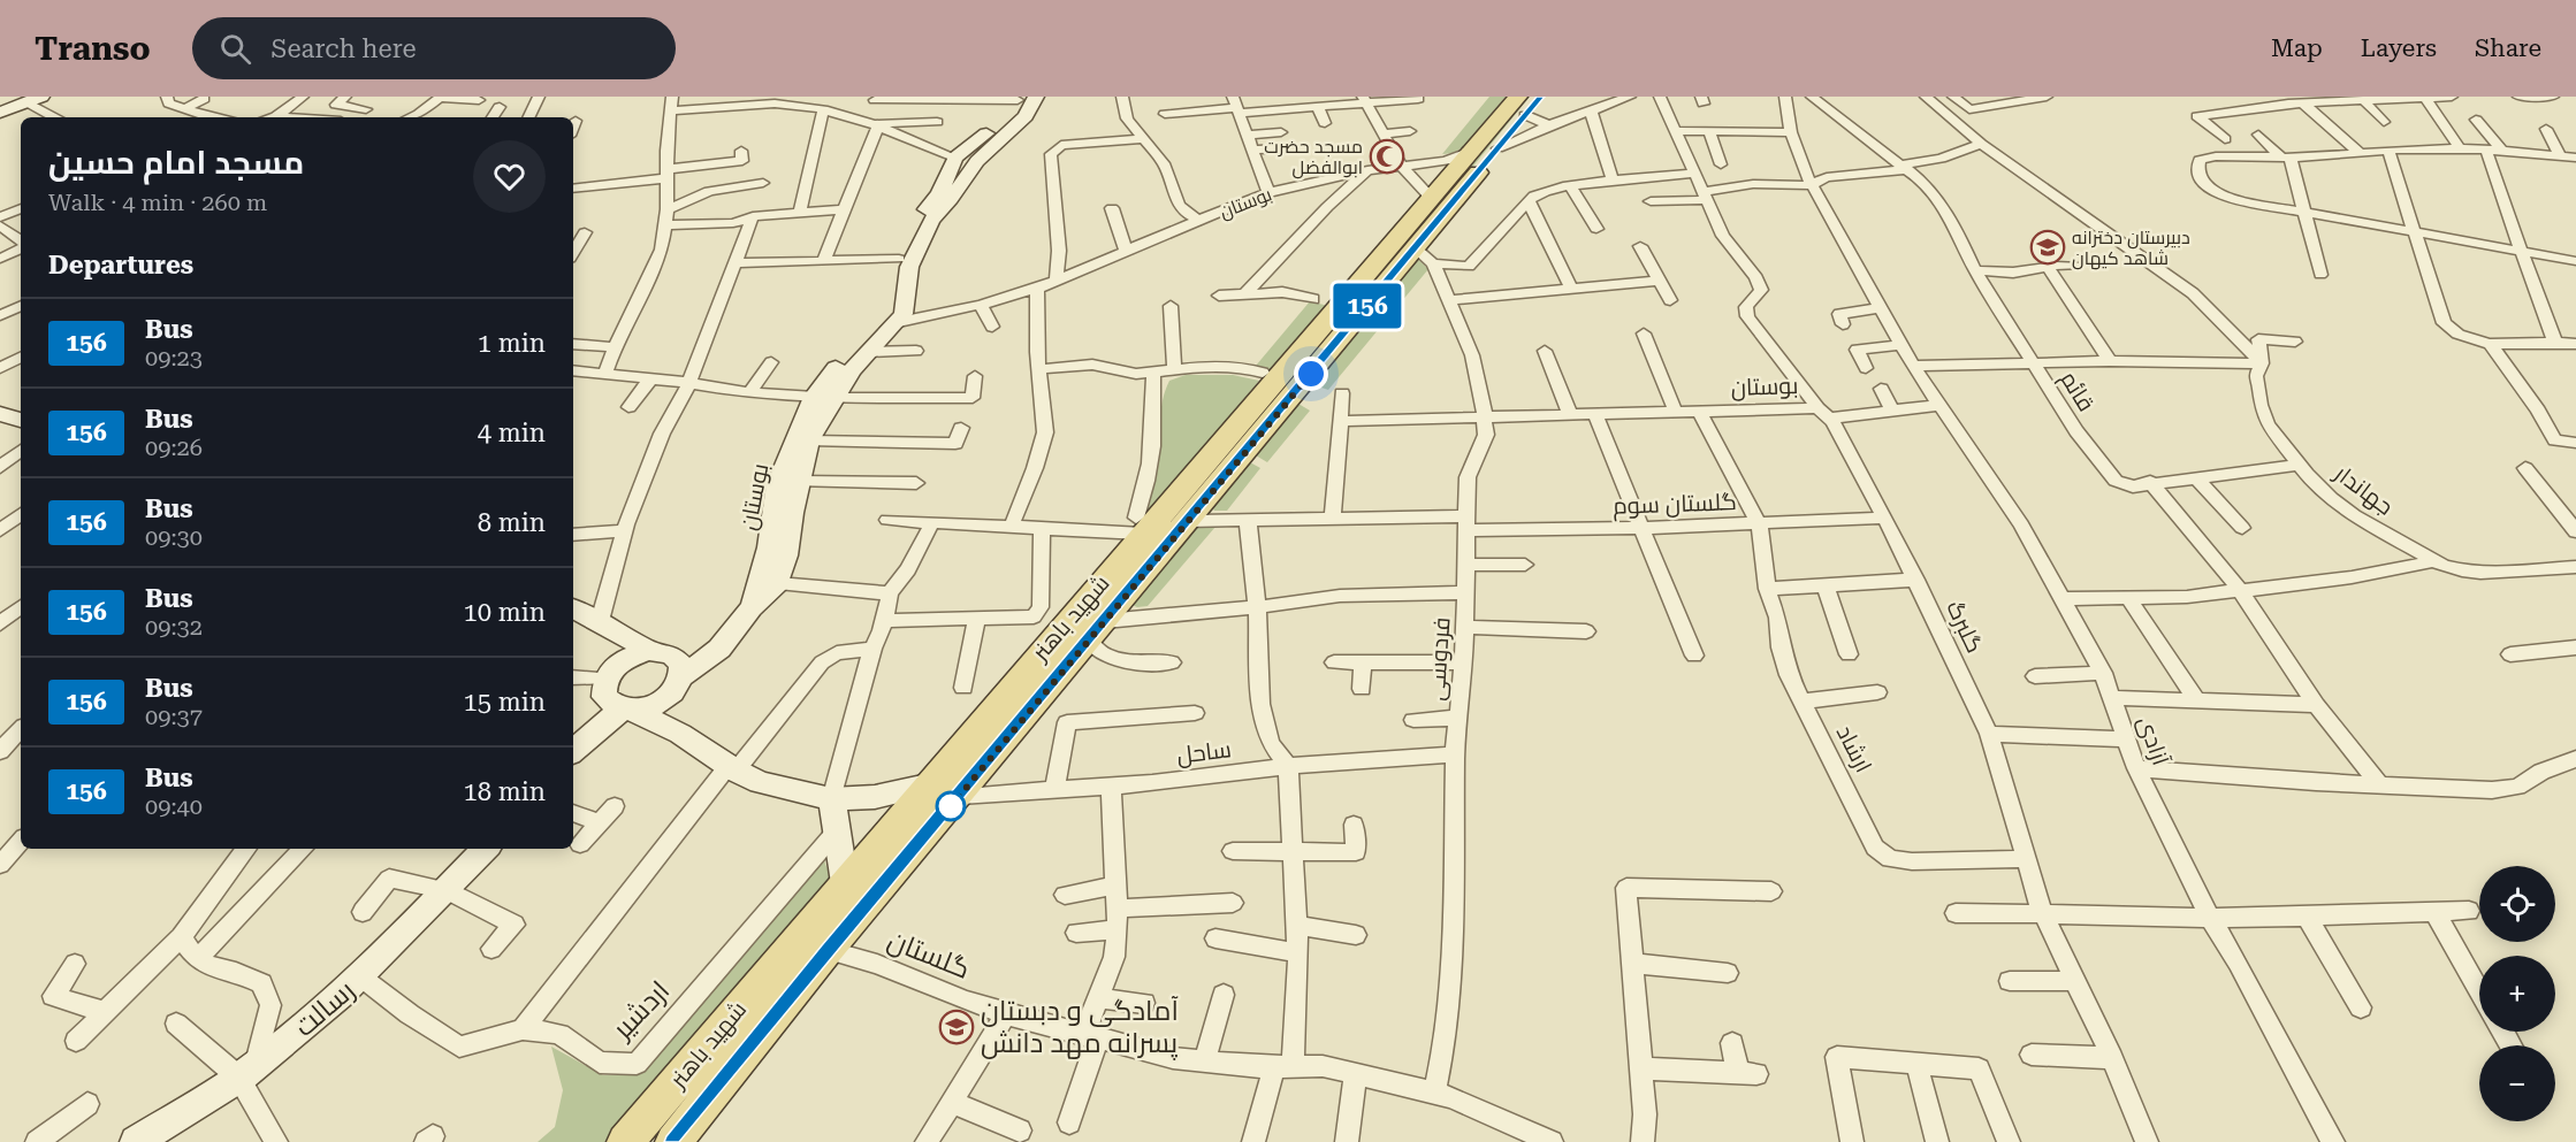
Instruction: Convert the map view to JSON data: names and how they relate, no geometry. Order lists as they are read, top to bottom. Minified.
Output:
{"streets":{"main road":["شهید باهنر"],"street":["بوستان","قائم","جهاندار","گلستان سوم","گلبرگ","فردوسی","آزادی","ارشاد","ساحل","گلستان","رسالت","اردشیر"]},"crossings":[["بوستان","شهید باهنر"],["بوستان","گلبرگ"],["بوستان","فردوسی"],["بوستان","آزادی"],["قائم","جهاندار"],["گلستان سوم","شهید باهنر"],["گلستان سوم","گلبرگ"],["گلستان سوم","فردوسی"],["گلستان سوم","ارشاد"],["شهید باهنر","فردوسی"],["شهید باهنر","ساحل"],["شهید باهنر","گلستان"],["گلبرگ","ارشاد"],["فردوسی","ساحل"],["فردوسی","گلستان"],["رسالت","اردشیر"]],"places":{"mosque":["مسجد حضرت ابوالفضل"],"school or university":["دبیرستان دخترانه شاهد کیهان","آمادگی و دبستان پسرانه مهد دانش"]},"lines":["bus line 156"],"page":{"header":"Transo","search":"Search here","nav":["Map","Layers","Share"],"on_map":"156","heading":[["مسجد امام حسین","Walk · 4 min · 260 m"],"Departures"],"list":[{"mark":"156","name":"Bus","note":"09:23","value":"1 min"},{"mark":"156","name":"Bus","note":"09:26","value":"4 min"},{"mark":"156","name":"Bus","note":"09:30","value":"8 min"},{"mark":"156","name":"Bus","note":"09:32","value":"10 min"},{"mark":"156","name":"Bus","note":"09:37","value":"15 min"},{"mark":"156","name":"Bus","note":"09:40","value":"18 min"}],"map_buttons":["+","−"]}}
